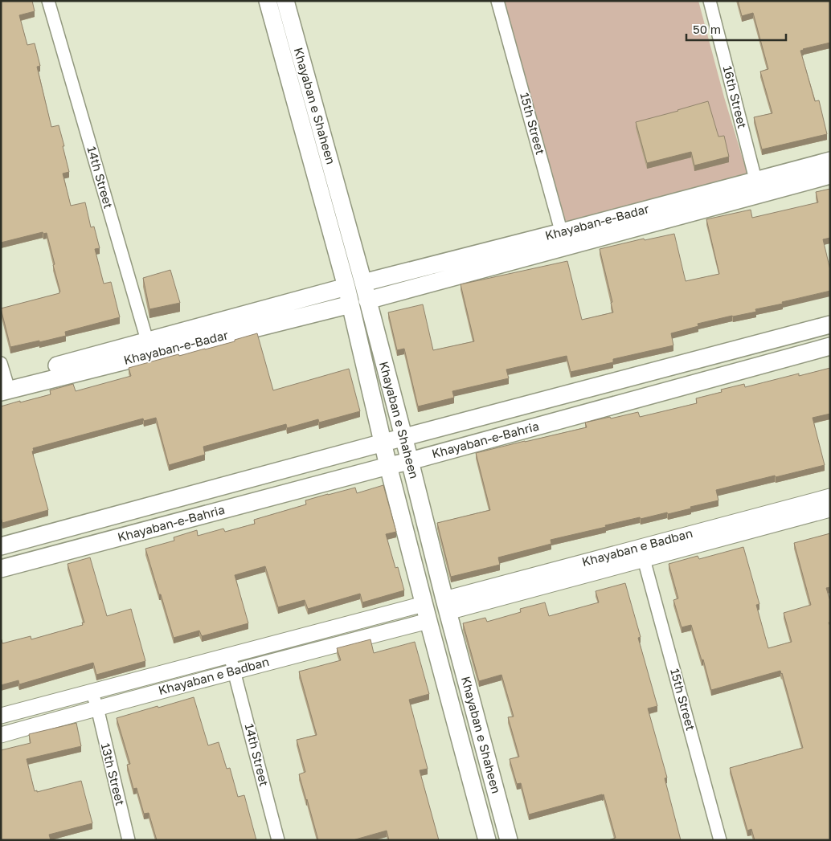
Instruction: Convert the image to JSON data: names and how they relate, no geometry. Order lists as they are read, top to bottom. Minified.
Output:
{"streets":{"main road":["Khayaban e Shaheen","Khayaban-e-Badar","Khayaban-e-Bahria"],"street":["16th Street","15th Street","14th Street","Khayaban e Badban","13th Street"]},"crossings":[["16th Street","Khayaban-e-Badar"],["Khayaban e Shaheen","Khayaban-e-Badar"],["Khayaban e Shaheen","Khayaban-e-Bahria"],["Khayaban e Shaheen","Khayaban e Badban"],["15th Street","Khayaban-e-Badar"],["15th Street","Khayaban e Badban"],["14th Street","Khayaban-e-Badar"],["14th Street","Khayaban e Badban"],["Khayaban e Badban","13th Street"]],"scale_bar":"50 m"}
